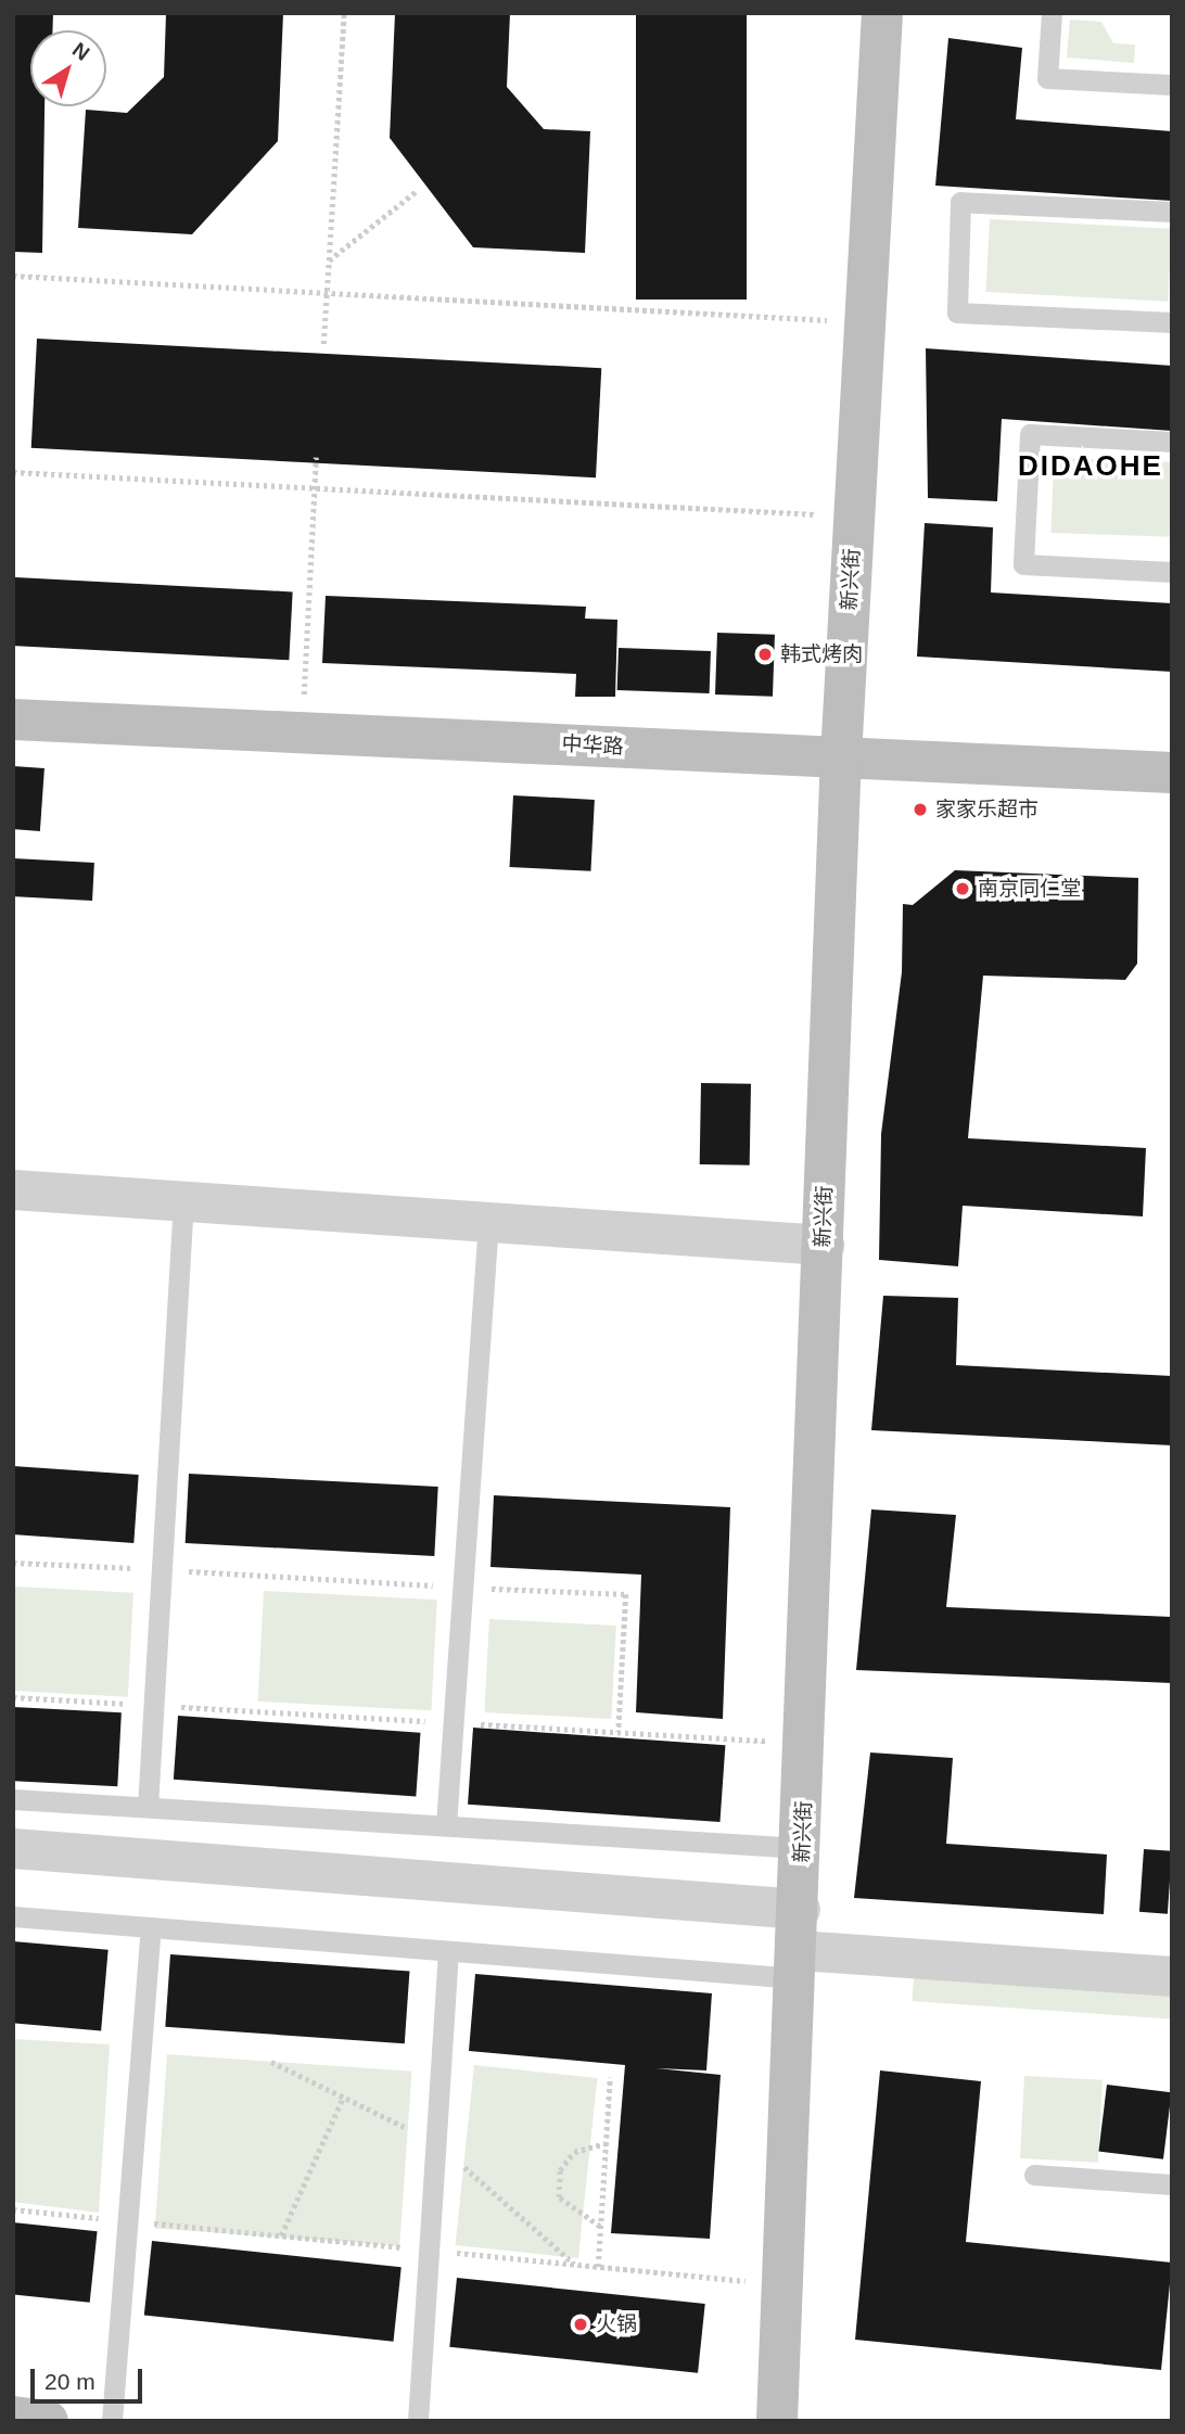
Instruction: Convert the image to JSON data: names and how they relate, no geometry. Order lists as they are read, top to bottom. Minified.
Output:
{"streets":{"street":["新兴街","中华路"]},"crossings":[["新兴街","中华路"]],"districts":["DIDAOHE"],"places":["韩式烤肉","家家乐超市","南京同仁堂","火锅"],"scale_bar":"20 m","north":"top right"}
